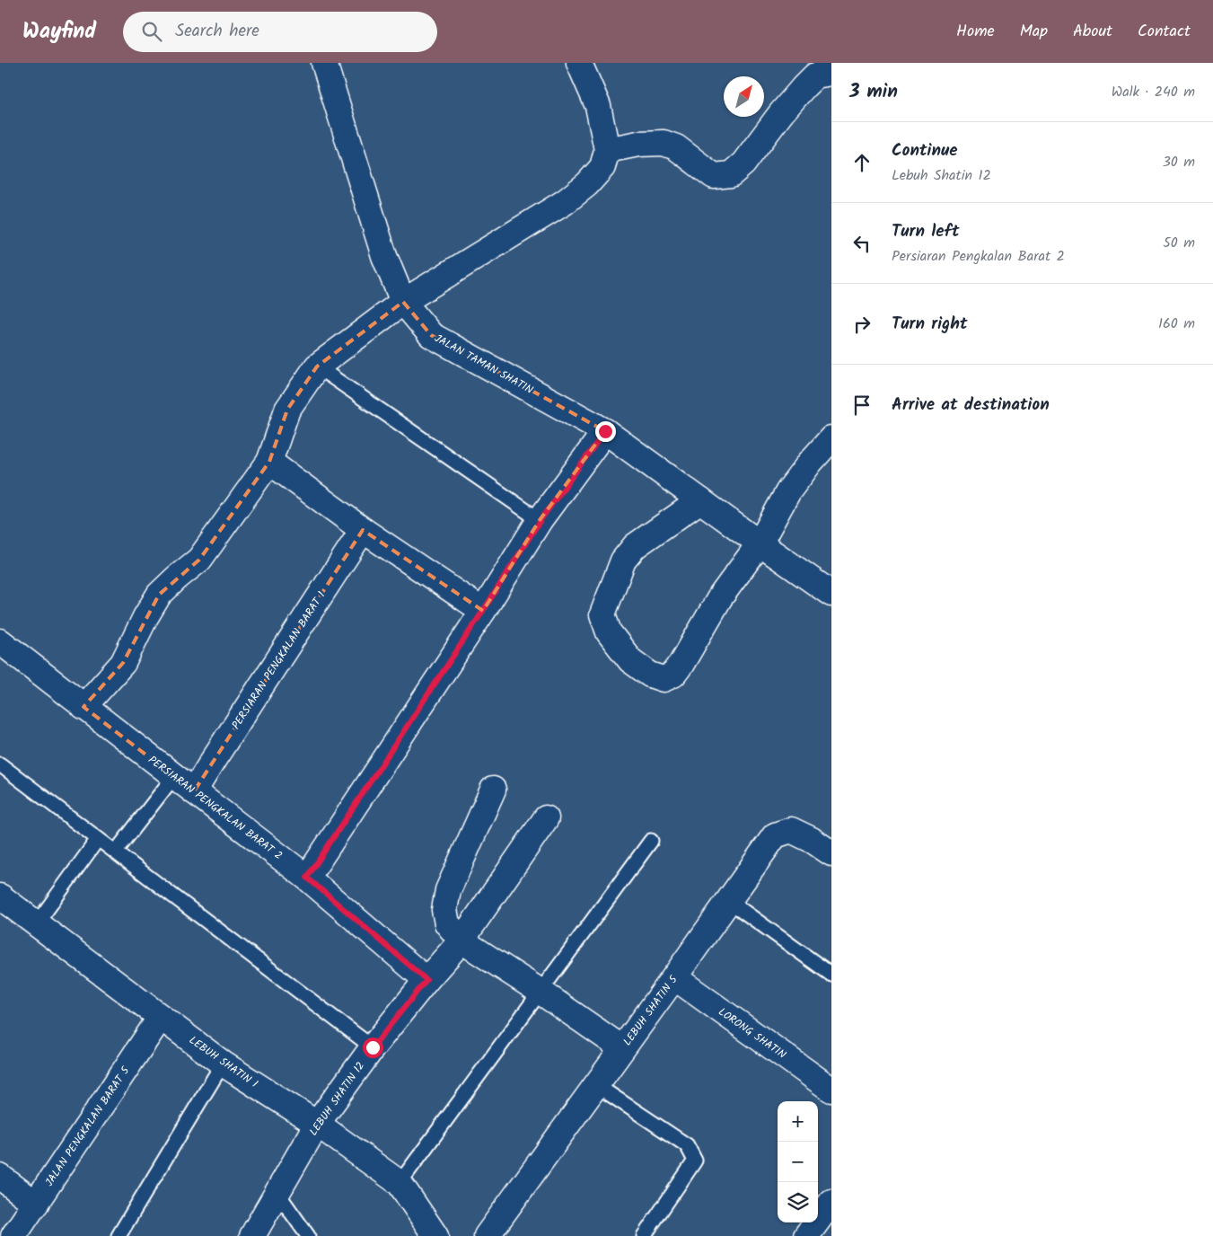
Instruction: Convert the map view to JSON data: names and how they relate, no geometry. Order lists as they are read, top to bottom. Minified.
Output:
{"streets":{"street":["JALAN TAMAN SHATIN","PERSIARAN PENGKALAN BARAT 1","PERSIARAN PENGKALAN BARAT 2","LEBUH SHATIN 5","LORONG SHATIN","LEBUH SHATIN 1","LEBUH SHATIN 12","JALAN PENGKALAN BARAT 5"]},"crossings":[["PERSIARAN PENGKALAN BARAT 1","PERSIARAN PENGKALAN BARAT 2"],["PERSIARAN PENGKALAN BARAT 2","LEBUH SHATIN 12"],["LEBUH SHATIN 5","LORONG SHATIN"],["LEBUH SHATIN 1","LEBUH SHATIN 12"],["LEBUH SHATIN 1","JALAN PENGKALAN BARAT 5"]],"north":"top right","page":{"header":"Wayfind","search":"Search here","nav":["Home","Map","About","Contact"],"heading":["3 min","Walk · 240 m"],"list":[["Continue","Lebuh Shatin 12","30 m"],["Turn left","Persiaran Pengkalan Barat 2","50 m"],["Turn right","160 m"],"Arrive at destination"],"map_buttons":["+","−"]}}
